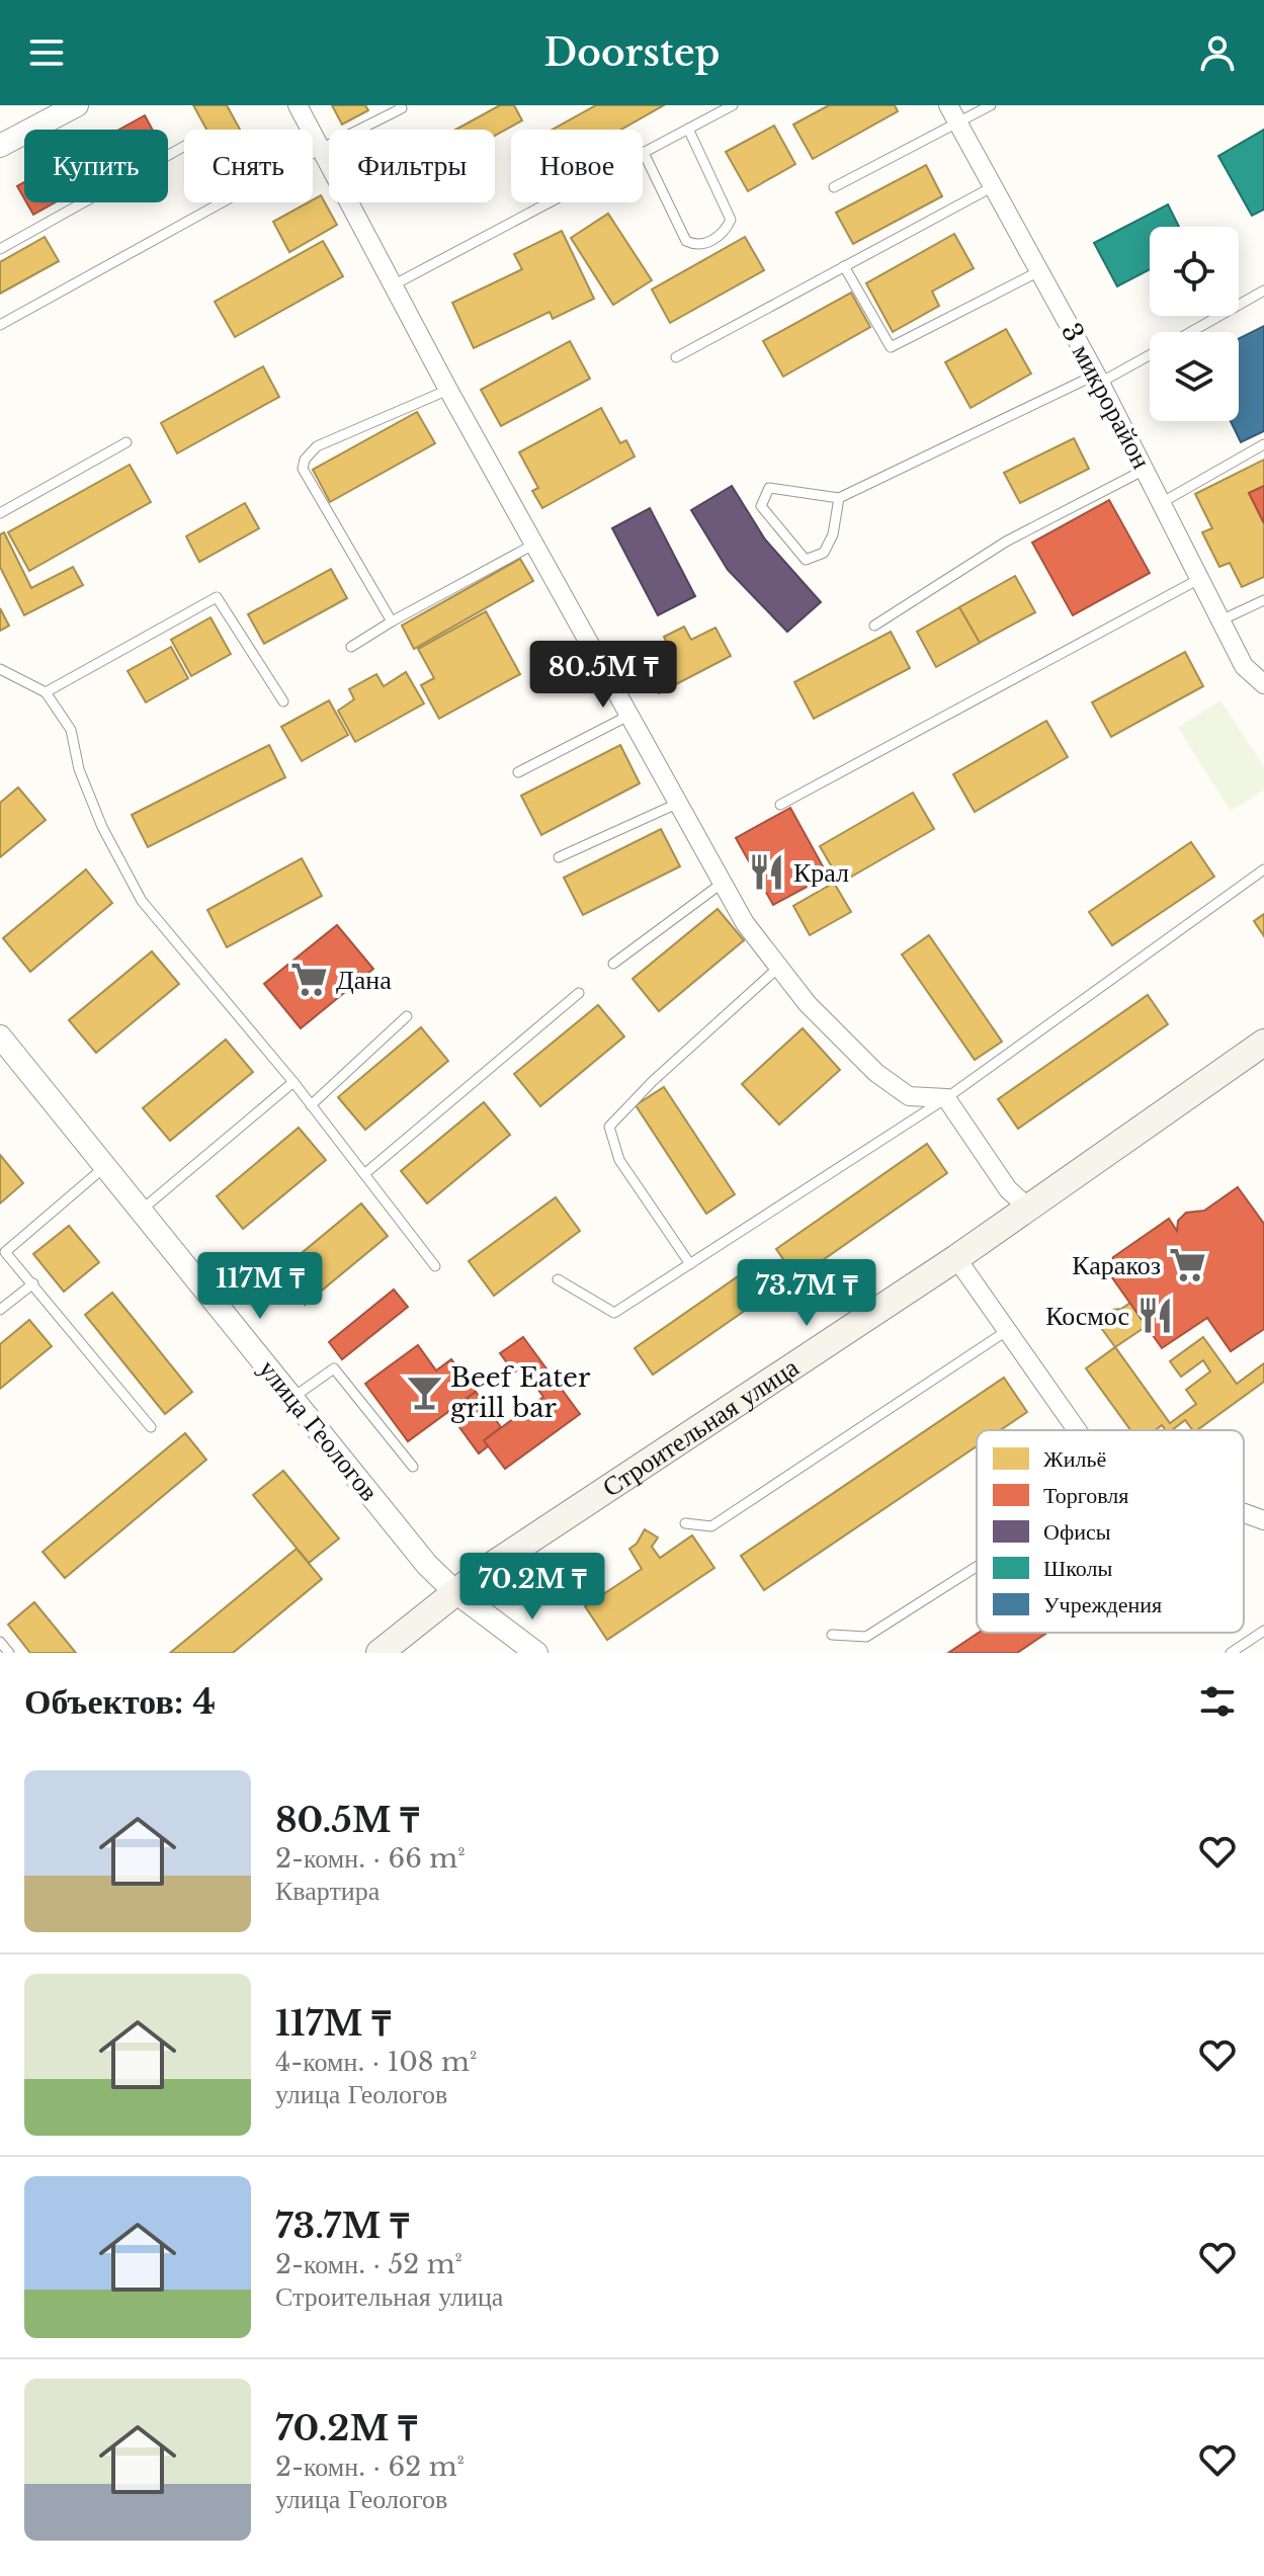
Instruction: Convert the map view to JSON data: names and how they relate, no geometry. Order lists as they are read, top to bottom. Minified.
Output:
{"streets":{"main road":["Строительная улица"],"street":["3 микрорайон","улица Геологов"]},"crossings":[["Строительная улица","улица Геологов"]],"places":{"restaurant":["Крал","Космос"],"supermarket":["Дана","Каракоз"],"bar":["Beef Eater grill bar"]},"legend":["Жильё","Торговля","Офисы","Школы","Учреждения"],"page":{"header":"Doorstep","chip":["Купить","Снять","Фильтры","Новое"],"price":["80.5M ₸","117M ₸","73.7M ₸","70.2M ₸"],"heading":"Объектов: 4","list":[{"name":"80.5M ₸","note":"2-комн. · 66 m² · Квартира"},{"name":"117M ₸","note":"4-комн. · 108 m² · улица Геологов"},{"name":"73.7M ₸","note":"2-комн. · 52 m² · Строительная улица"},{"name":"70.2M ₸","note":"2-комн. · 62 m² · улица Геологов"}]}}
